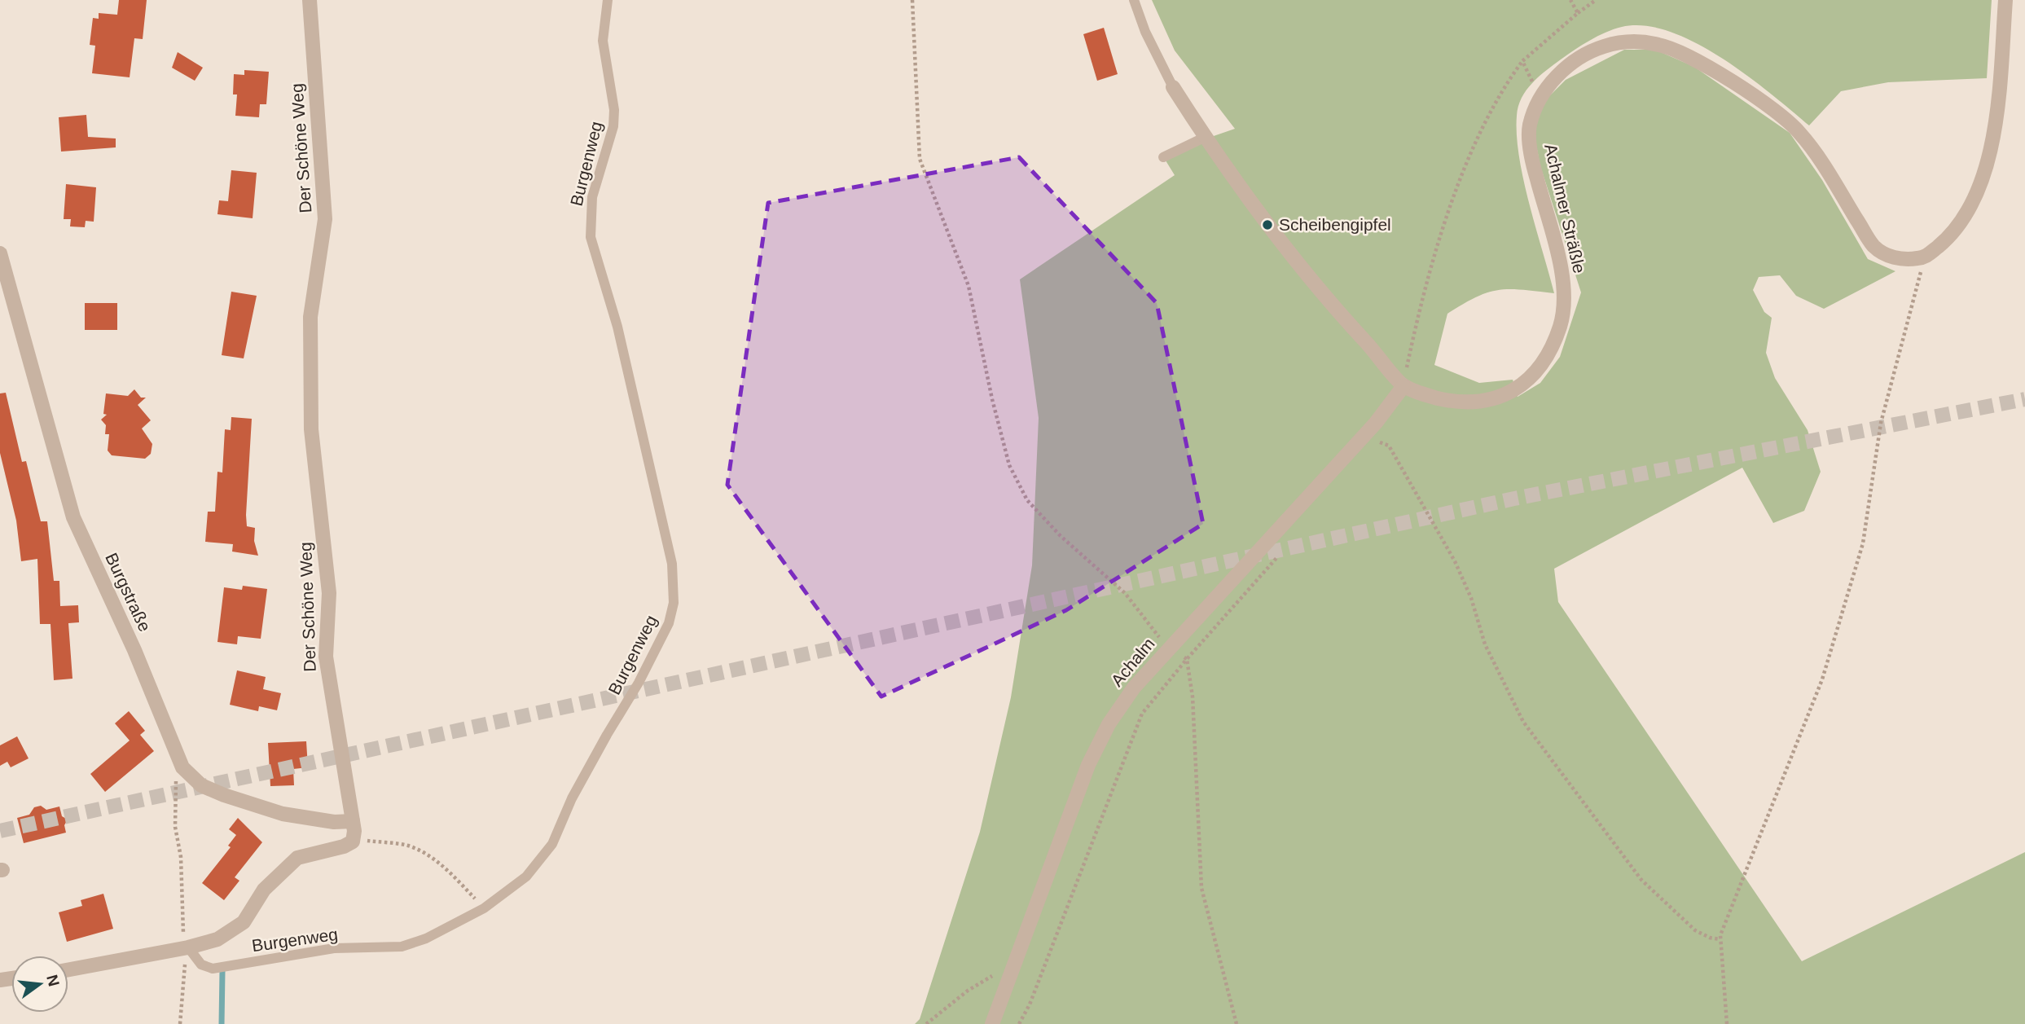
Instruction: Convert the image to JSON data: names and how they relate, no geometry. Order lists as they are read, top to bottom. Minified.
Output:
{"streets":{"street":["Der Schöne Weg","Achalmer Sträßle","Burgstraße","Achalm"],"lane":["Burgenweg"]},"crossings":[["Der Schöne Weg","Burgenweg"],["Der Schöne Weg","Burgstraße"],["Achalmer Sträßle","Achalm"]],"places":["Scheibengipfel"],"north":"right"}
